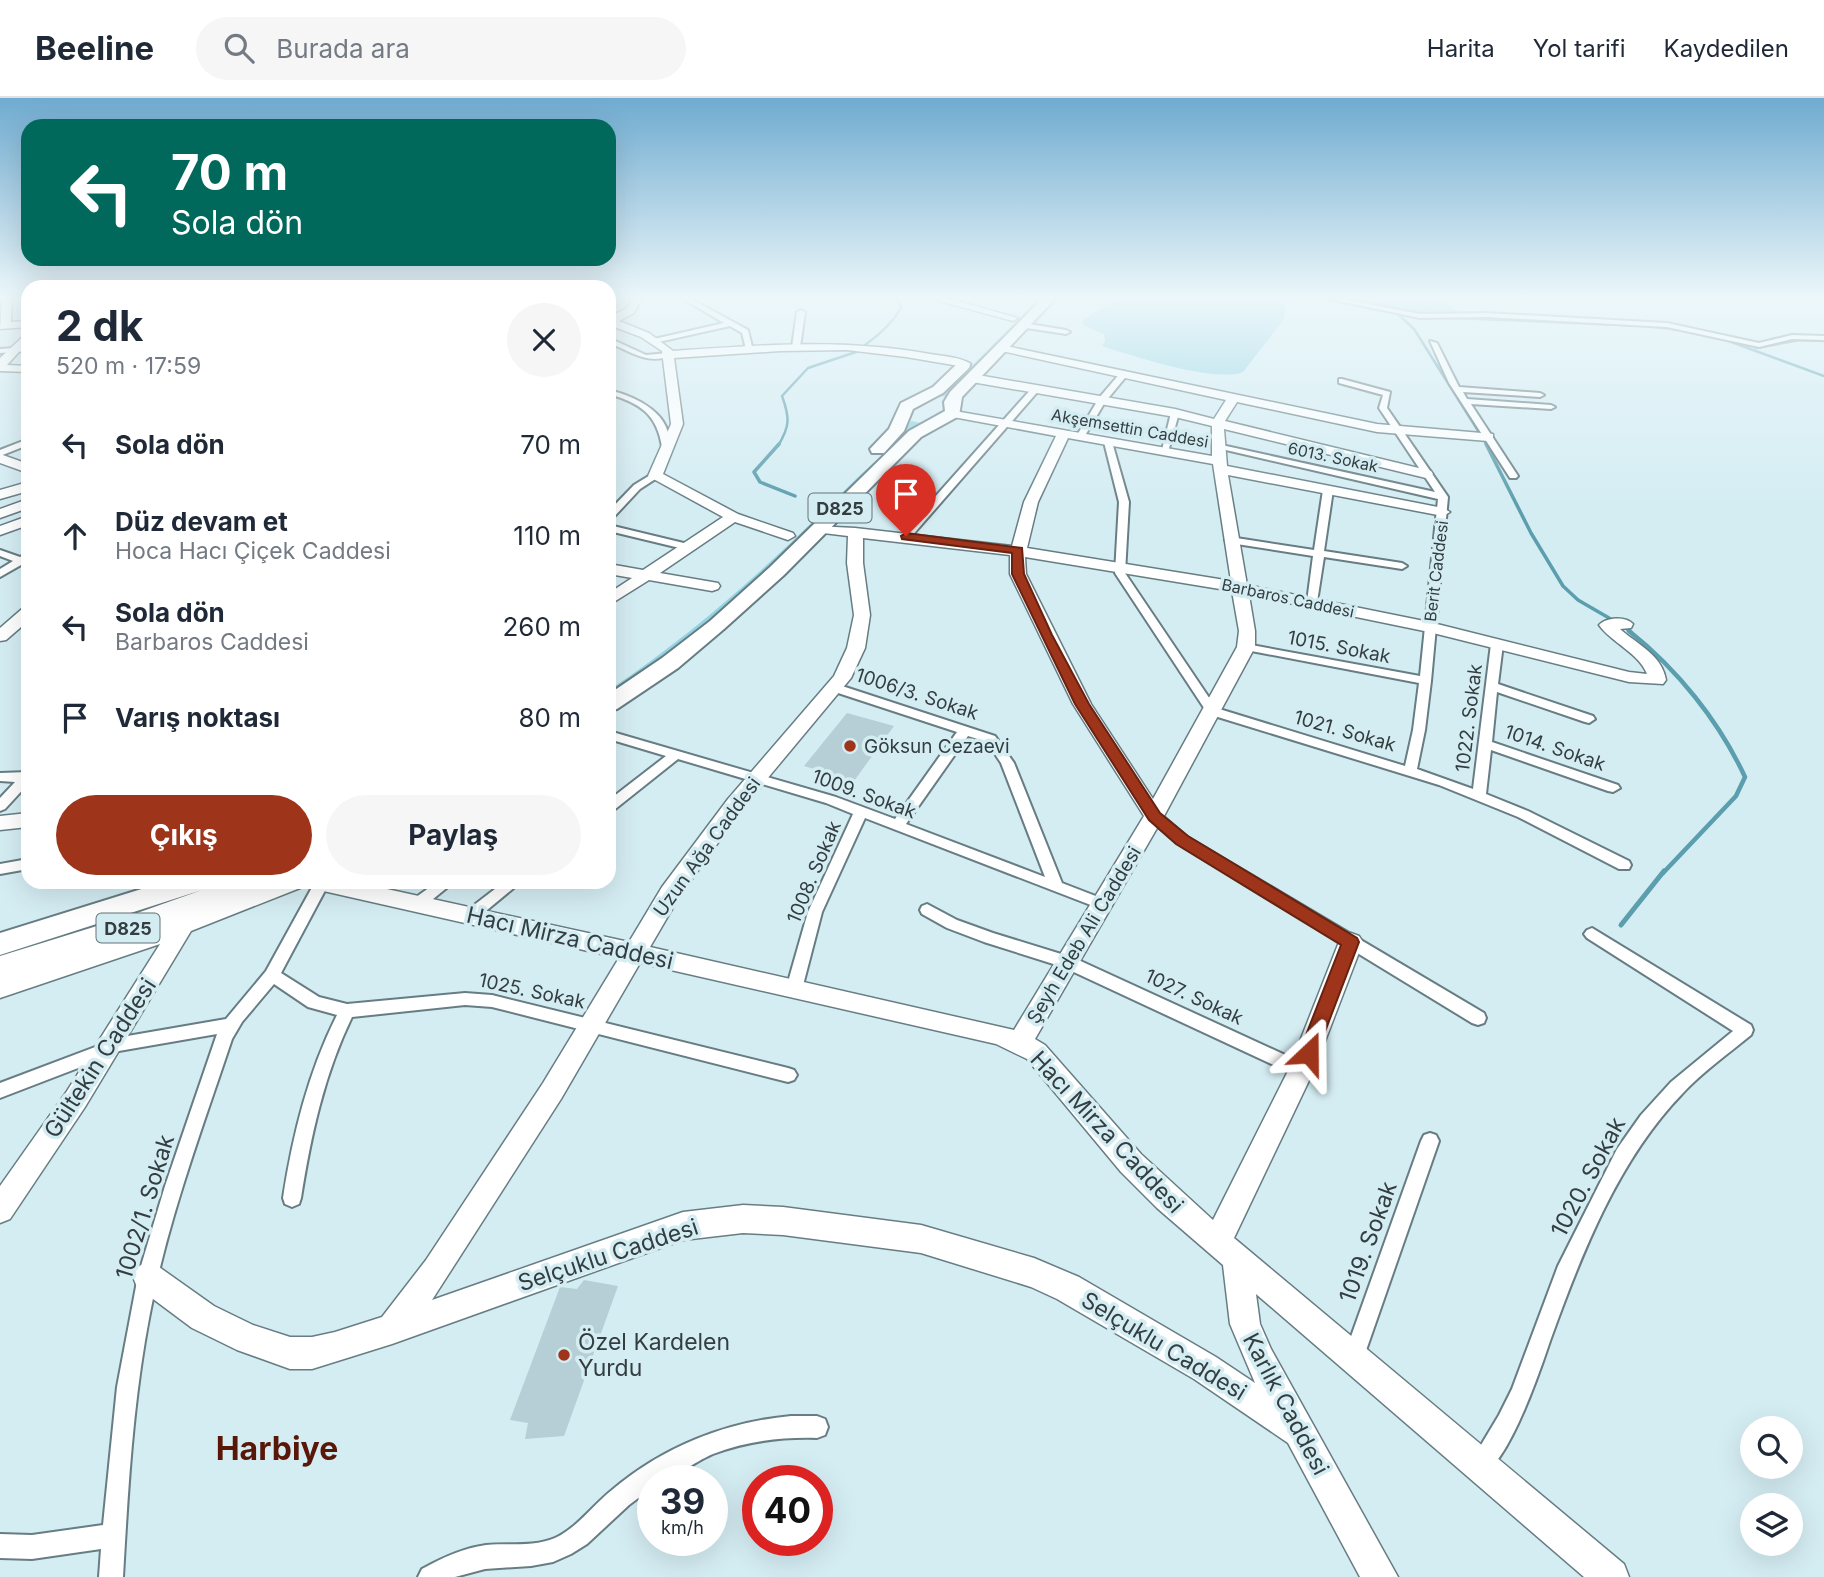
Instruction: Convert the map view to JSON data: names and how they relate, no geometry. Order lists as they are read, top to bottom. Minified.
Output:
{"streets":{"highway":["D825"],"street":["Akşemsettin Caddesi","6013. Sokak","Berit Caddesi","Barbaros Caddesi","1015. Sokak","1006/3. Sokak","1022. Sokak","1021. Sokak","1014. Sokak","1009. Sokak","Uzun Ağa Caddesi","1008. Sokak","Şeyh Edeb Ali Caddesi","Hacı Mirza Caddesi","1025. Sokak","1027. Sokak","Gültekin Caddesi","1020. Sokak","1002/1. Sokak","1019. Sokak","Selçuklu Caddesi","Karlık Caddesi"]},"crossings":[["Akşemsettin Caddesi","6013. Sokak"],["Akşemsettin Caddesi","D825"],["Akşemsettin Caddesi","Berit Caddesi"],["6013. Sokak","Berit Caddesi"],["D825","Barbaros Caddesi"],["D825","Gültekin Caddesi"],["Berit Caddesi","Barbaros Caddesi"],["Berit Caddesi","1015. Sokak"],["Berit Caddesi","1021. Sokak"],["Barbaros Caddesi","1022. Sokak"],["Barbaros Caddesi","Uzun Ağa Caddesi"],["1015. Sokak","Şeyh Edeb Ali Caddesi"],["1006/3. Sokak","1009. Sokak"],["1006/3. Sokak","Uzun Ağa Caddesi"],["1022. Sokak","1021. Sokak"],["1022. Sokak","1014. Sokak"],["1021. Sokak","Şeyh Edeb Ali Caddesi"],["1009. Sokak","Uzun Ağa Caddesi"],["1009. Sokak","1008. Sokak"],["1009. Sokak","Şeyh Edeb Ali Caddesi"],["Uzun Ağa Caddesi","Hacı Mirza Caddesi"],["Uzun Ağa Caddesi","1025. Sokak"],["Uzun Ağa Caddesi","Selçuklu Caddesi"],["1008. Sokak","Hacı Mirza Caddesi"],["Şeyh Edeb Ali Caddesi","Hacı Mirza Caddesi"],["Şeyh Edeb Ali Caddesi","1027. Sokak"],["Hacı Mirza Caddesi","1020. Sokak"],["Hacı Mirza Caddesi","1019. Sokak"],["Hacı Mirza Caddesi","Karlık Caddesi"],["1025. Sokak","1002/1. Sokak"],["1002/1. Sokak","Selçuklu Caddesi"],["Selçuklu Caddesi","Karlık Caddesi"]],"districts":["Harbiye"],"places":["Göksun Cezaevi","Özel Kardelen Yurdu"],"page":{"header":"Beeline","search":"Burada ara","nav":["Harita","Yol tarifi","Kaydedilen"],"turn":["70 m","Sola dön"],"heading":["2 dk","520 m · 17:59"],"list":[{"name":"Sola dön","value":"70 m"},{"name":"Düz devam et","note":"Hoca Hacı Çiçek Caddesi","value":"110 m"},{"name":"Sola dön","note":"Barbaros Caddesi","value":"260 m"},{"name":"Varış noktası","value":"80 m"}],"buttons":["Çıkış","Paylaş"],"speed":"39 km/h","limit":"40"}}
